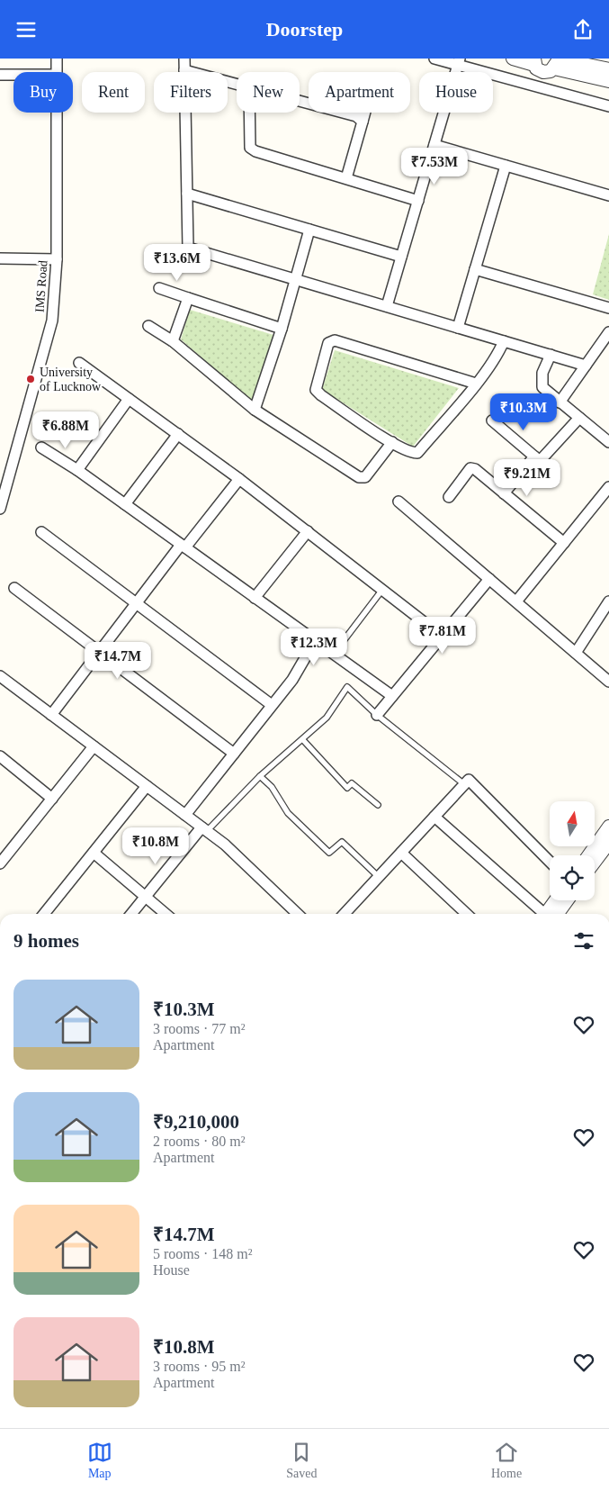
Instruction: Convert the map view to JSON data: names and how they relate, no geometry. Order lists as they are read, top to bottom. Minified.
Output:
{"streets":{"street":["IMS Road"]},"places":["University of Lucknow"],"north":"top","page":{"header":"Doorstep","chip":["Buy","Rent","Filters","New","Apartment","House"],"price":["₹7.53M","₹13.6M","₹10.3M","₹6.88M","₹9.21M","₹7.81M","₹12.3M","₹14.7M","₹10.8M"],"heading":"9 homes","list":[{"name":"₹10.3M","note":"3 rooms · 77 m² · Apartment"},{"name":"₹9,210,000","note":"2 rooms · 80 m² · Apartment"},{"name":"₹14.7M","note":"5 rooms · 148 m² · House"},{"name":"₹10.8M","note":"3 rooms · 95 m² · Apartment"}],"tabs":["Map","Saved","Home"]}}
